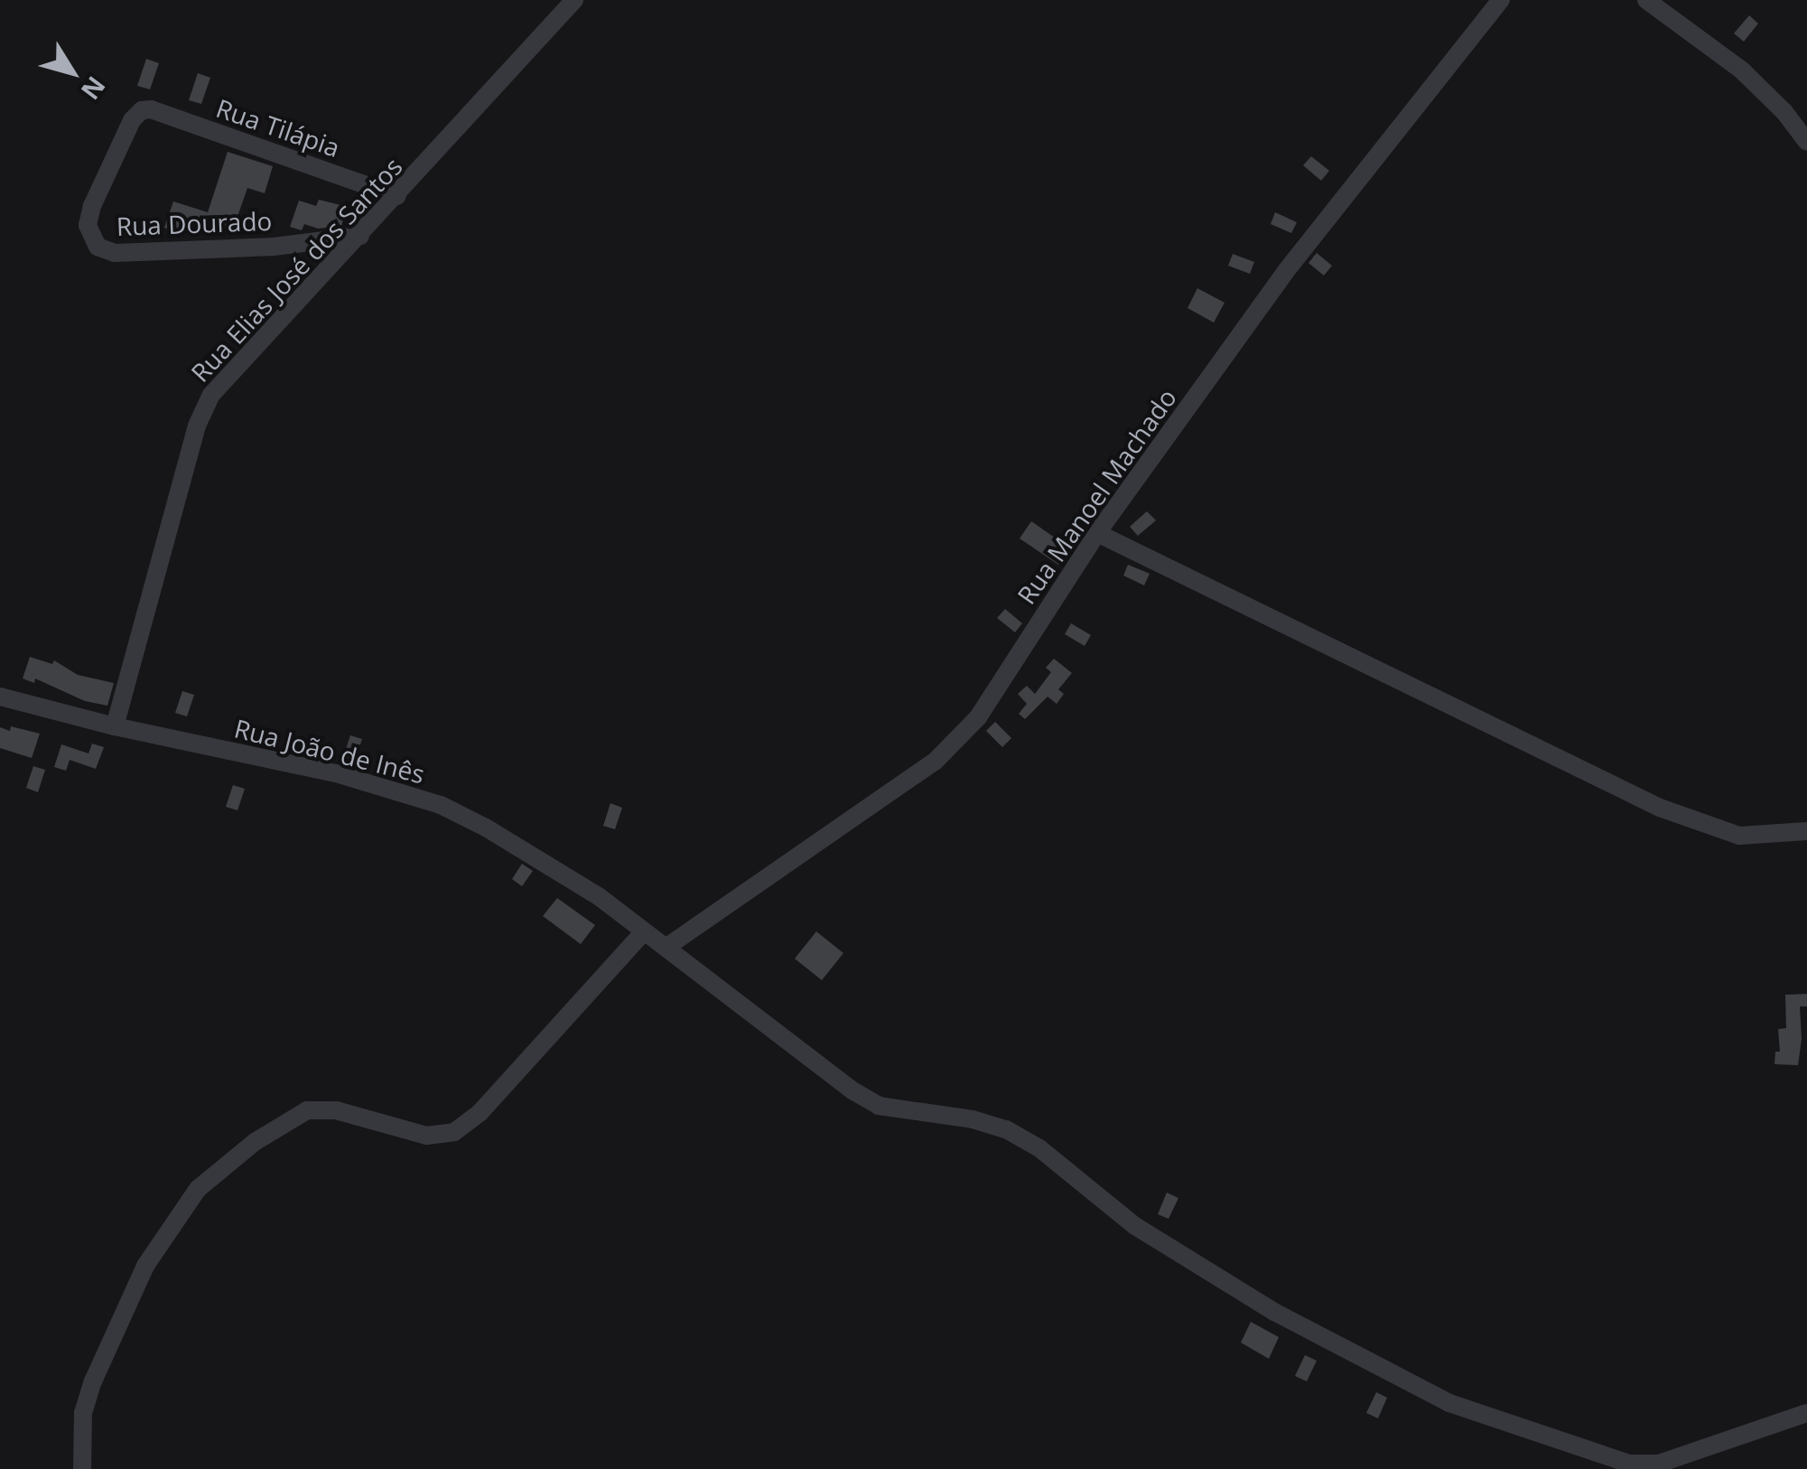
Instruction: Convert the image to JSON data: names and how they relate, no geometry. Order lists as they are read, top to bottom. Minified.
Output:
{"streets":{"street":["Rua Tilápia","Rua Dourado","Rua Elias José dos Santos","Rua Manoel Machado","Rua João de Inês"]},"crossings":[["Rua Tilápia","Rua Dourado"],["Rua Tilápia","Rua Elias José dos Santos"],["Rua Dourado","Rua Elias José dos Santos"],["Rua Elias José dos Santos","Rua João de Inês"],["Rua Manoel Machado","Rua João de Inês"]],"north":"bottom right"}
